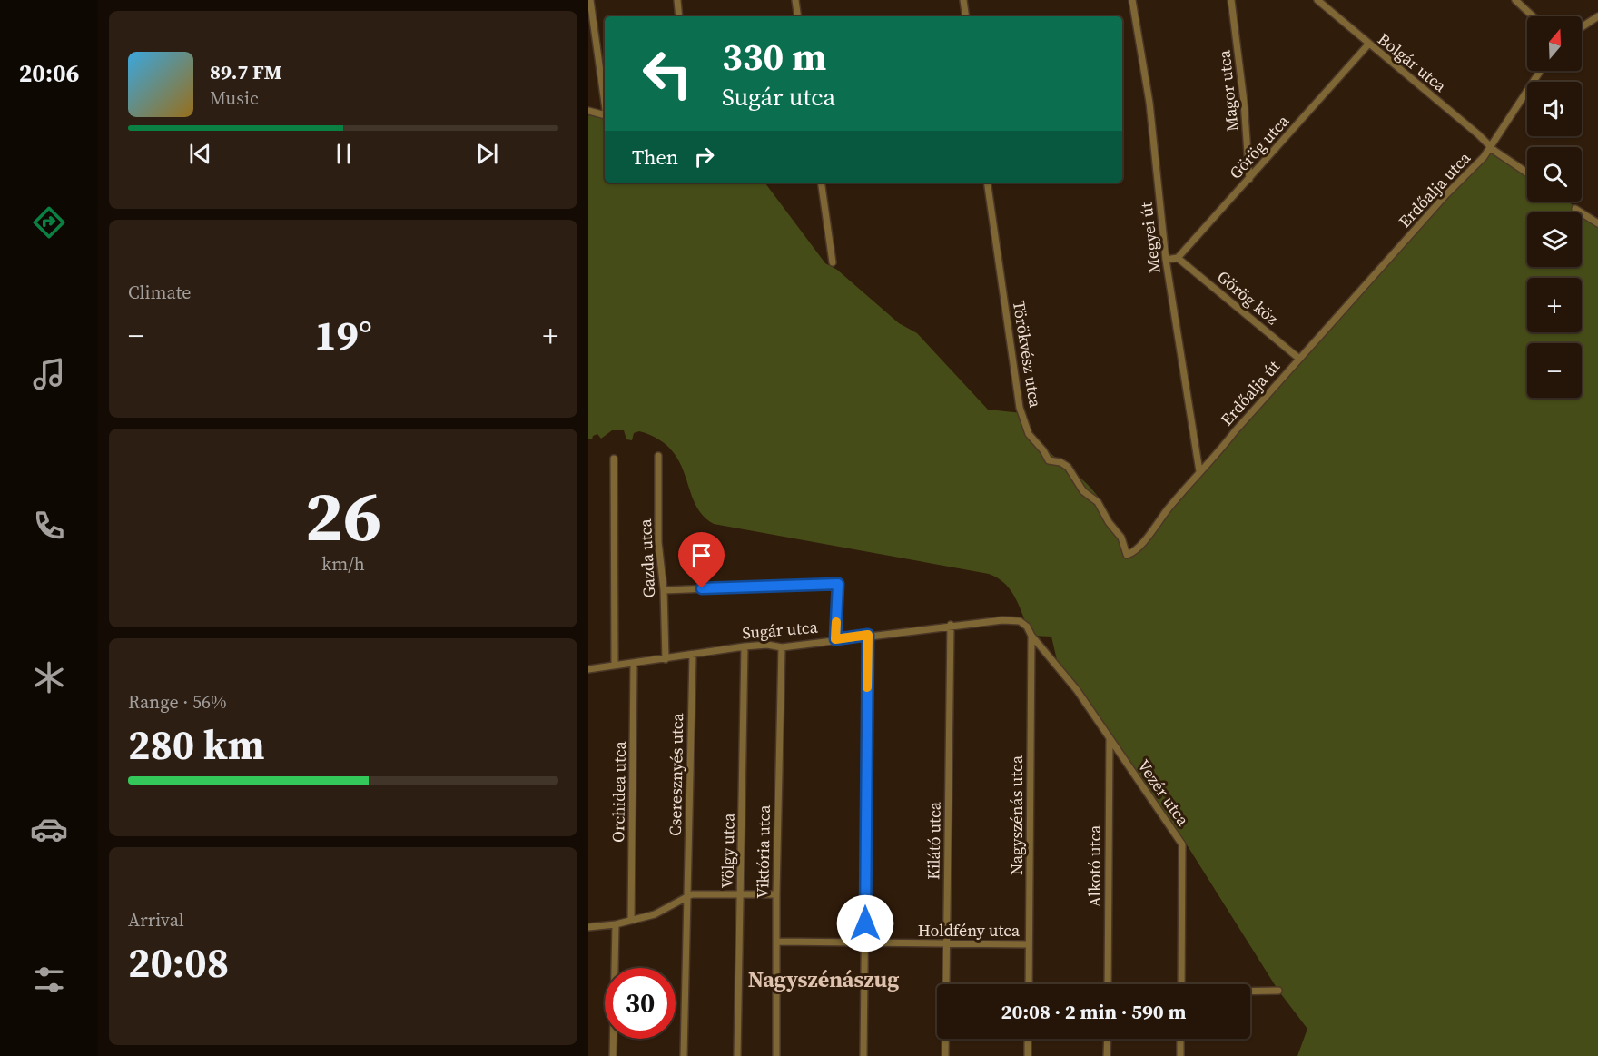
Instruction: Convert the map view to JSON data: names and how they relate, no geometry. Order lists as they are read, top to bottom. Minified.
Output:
{"streets":{"street":["Bolgár utca","Magor utca","Görög utca","Erdőalja utca","Megyei út","Görög köz","Törökvész utca","Erdőalja út","Gazda utca","Sugár utca","Cseresznyés utca","Orchidea utca","Vezér utca","Nagyszénás utca","Kilátó utca","Völgy utca","Viktória utca","Alkotó utca","Holdfény utca"]},"crossings":[["Bolgár utca","Görög utca"],["Bolgár utca","Erdőalja utca"],["Magor utca","Görög utca"],["Görög utca","Görög köz"],["Erdőalja utca","Erdőalja út"],["Megyei út","Erdőalja út"],["Görög köz","Erdőalja út"],["Törökvész utca","Erdőalja út"],["Gazda utca","Sugár utca"],["Sugár utca","Cseresznyés utca"],["Sugár utca","Orchidea utca"],["Sugár utca","Vezér utca"],["Sugár utca","Nagyszénás utca"],["Sugár utca","Kilátó utca"],["Sugár utca","Völgy utca"],["Sugár utca","Viktória utca"],["Vezér utca","Nagyszénás utca"],["Vezér utca","Alkotó utca"],["Nagyszénás utca","Holdfény utca"],["Kilátó utca","Holdfény utca"],["Viktória utca","Holdfény utca"]],"districts":["Nagyszénászug"],"north":"top","page":{"tabs":"20:06","map_buttons":["+","−"],"turn":["330 m","Sugár utca"],"song":["89.7 FM","Music"],"then":"Then","tile":["Climate",["26","km/h"],["Range · 56%","280 km"],["Arrival","20:08"]],"heat":["−","19°","+"],"limit":"30","trip":"20:08 · 2 min · 590 m"}}
